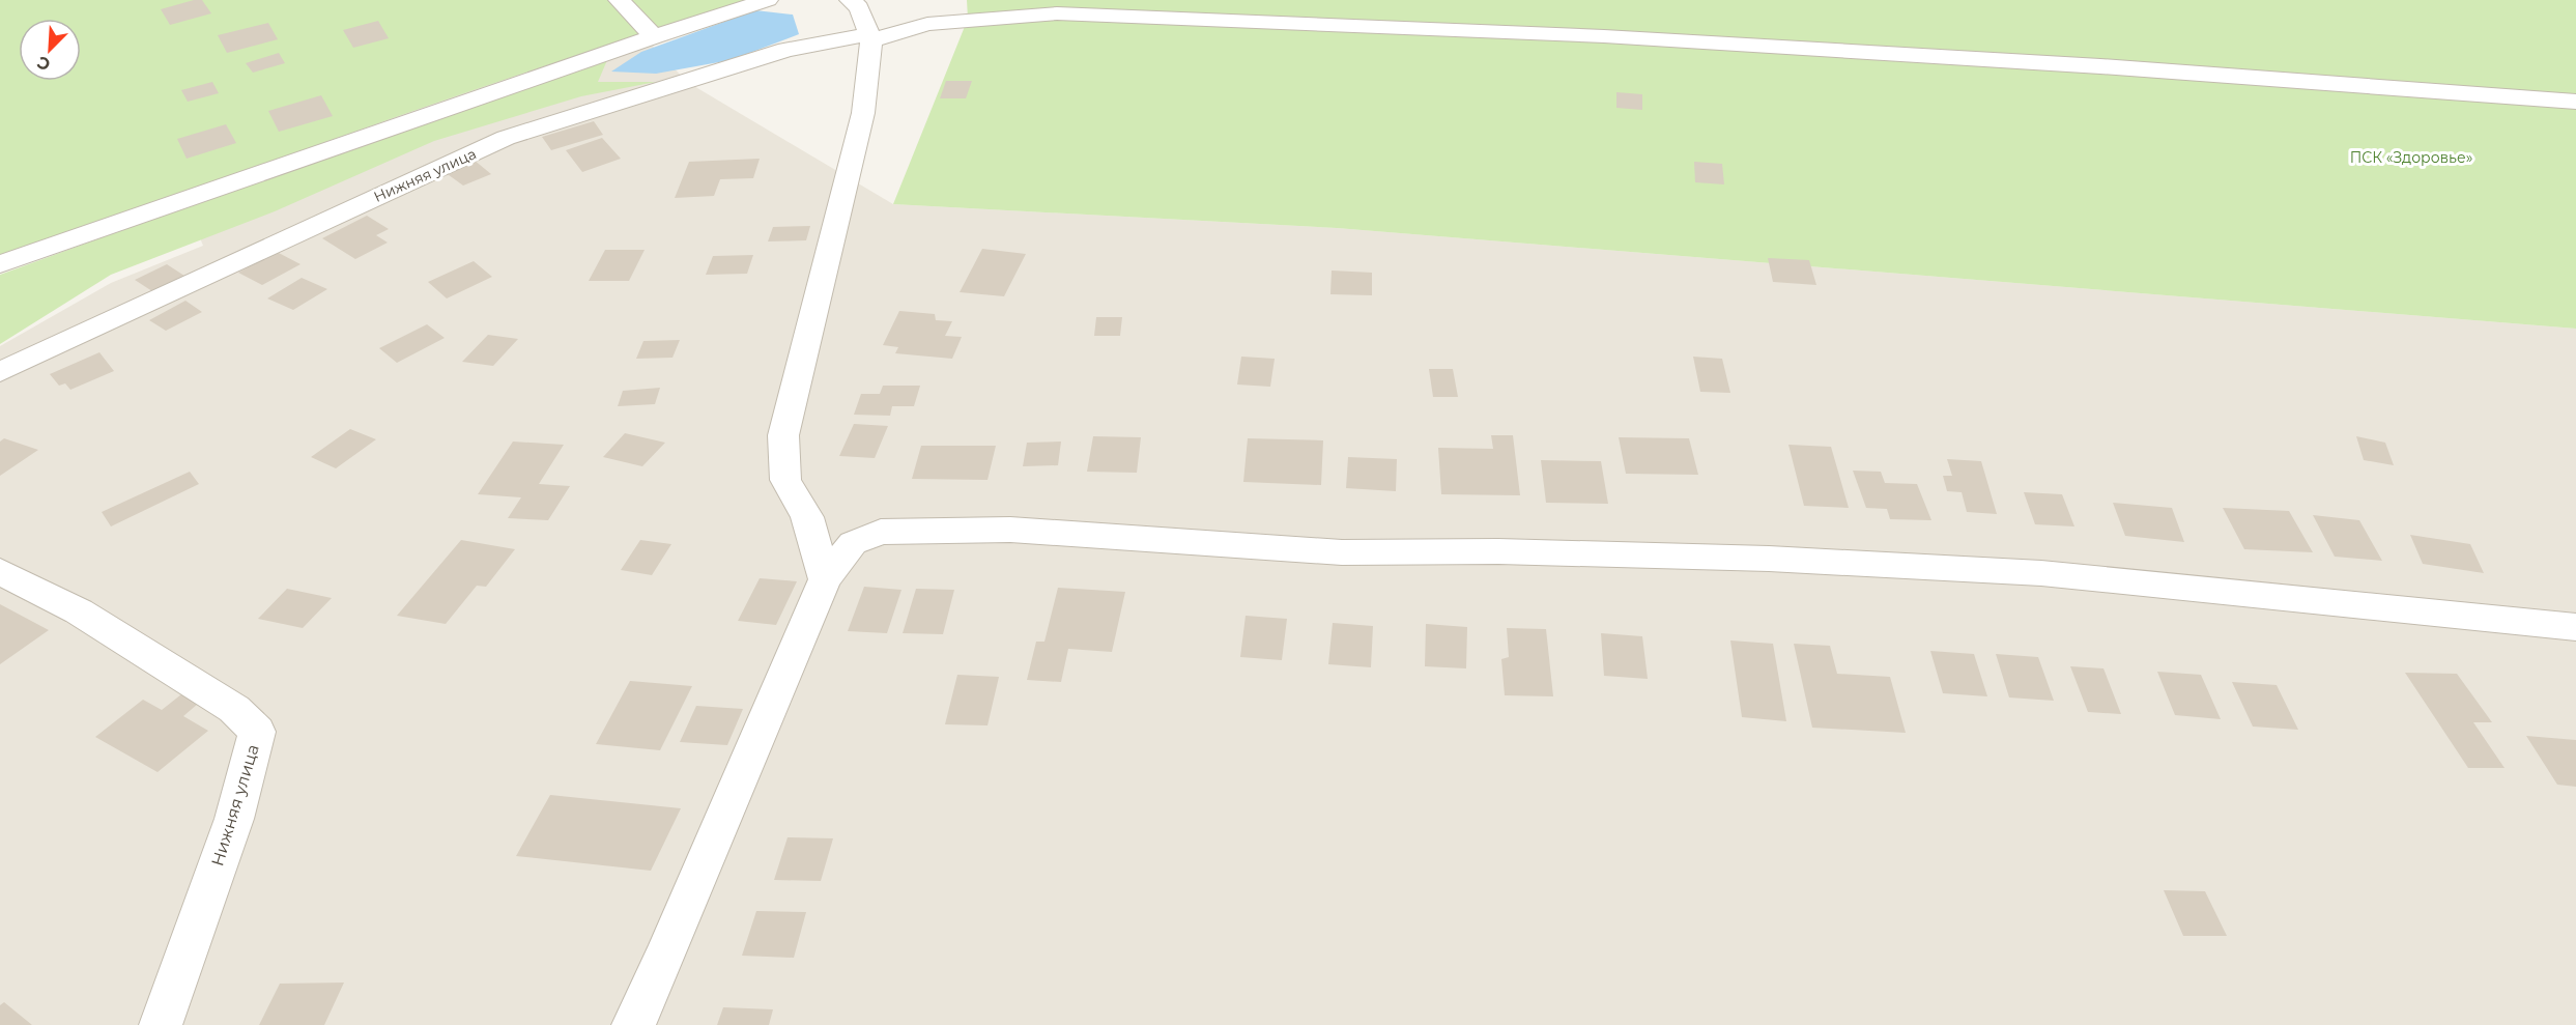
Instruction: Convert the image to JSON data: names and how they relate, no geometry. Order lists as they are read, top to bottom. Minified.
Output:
{"streets":{"street":["Нижняя улица"]},"parks":["ПСК «Здоровье»"],"north":"bottom left"}
